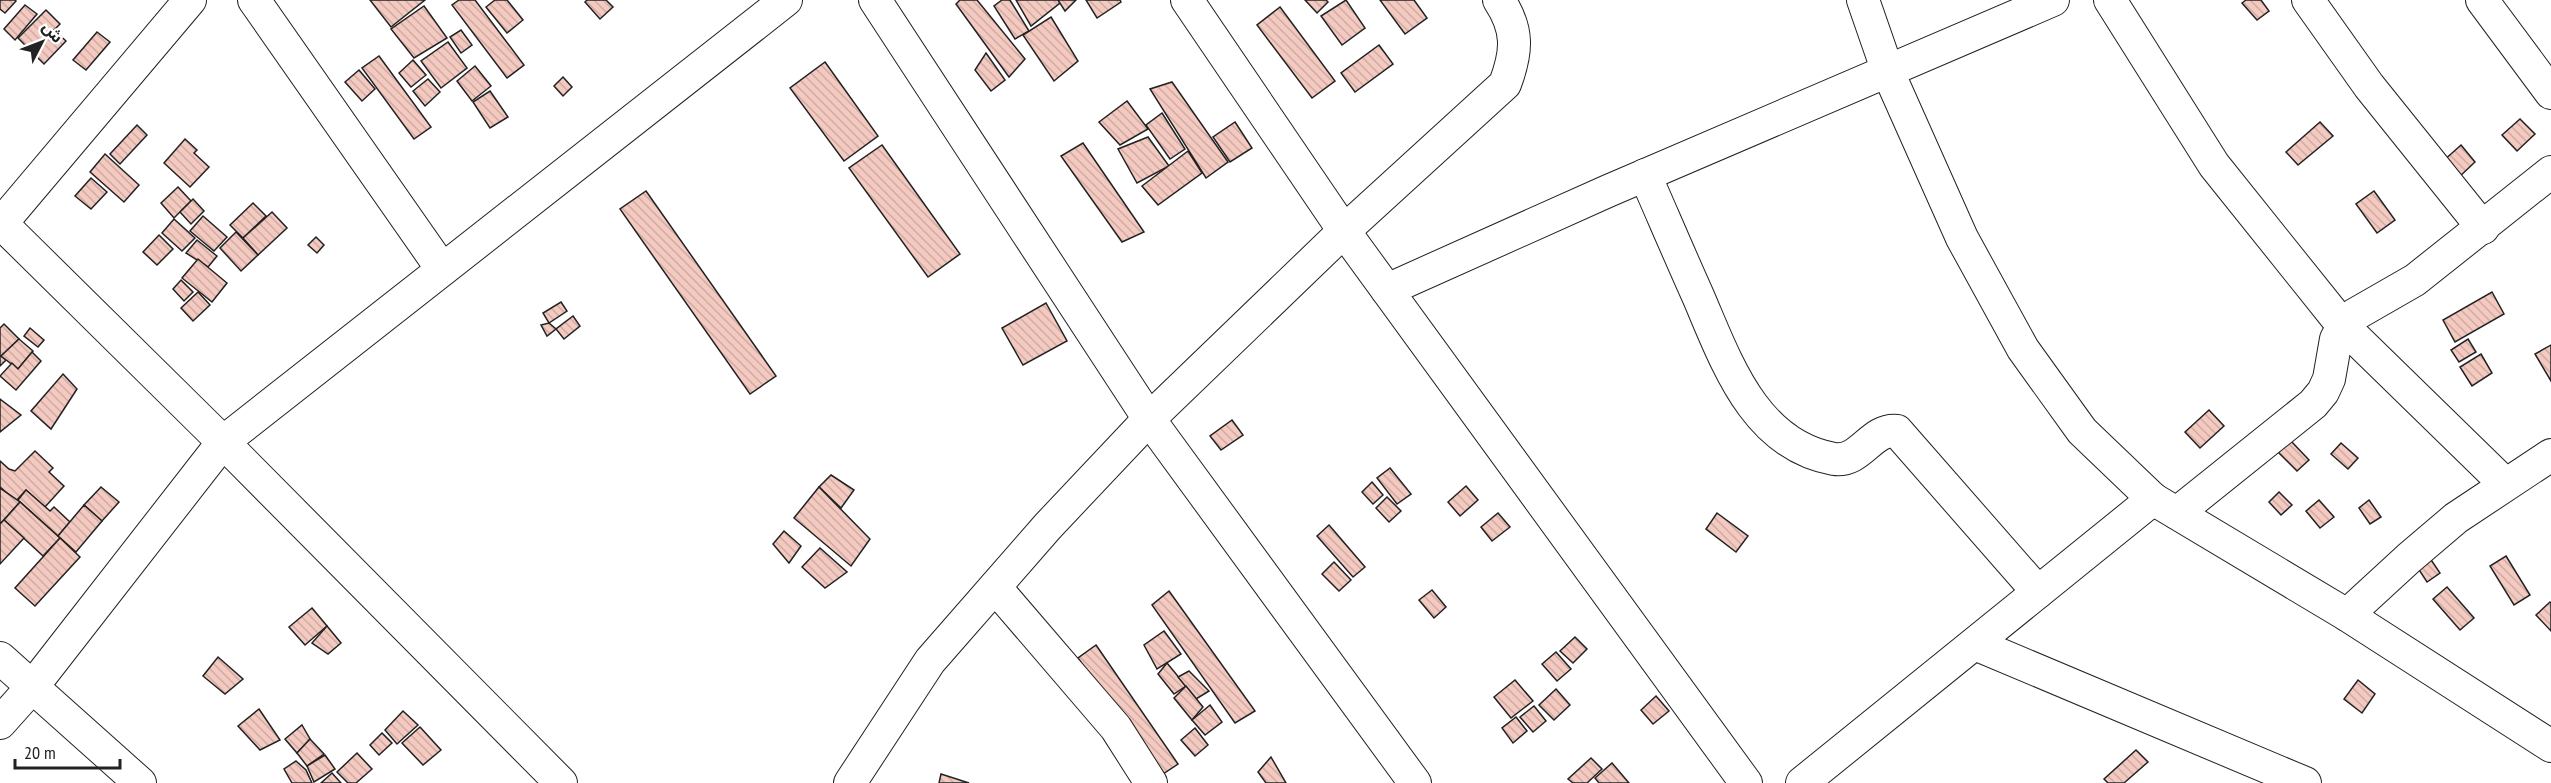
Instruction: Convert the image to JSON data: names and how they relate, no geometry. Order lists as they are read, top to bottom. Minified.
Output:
{"scale_bar":"20 m","north":"top right"}
